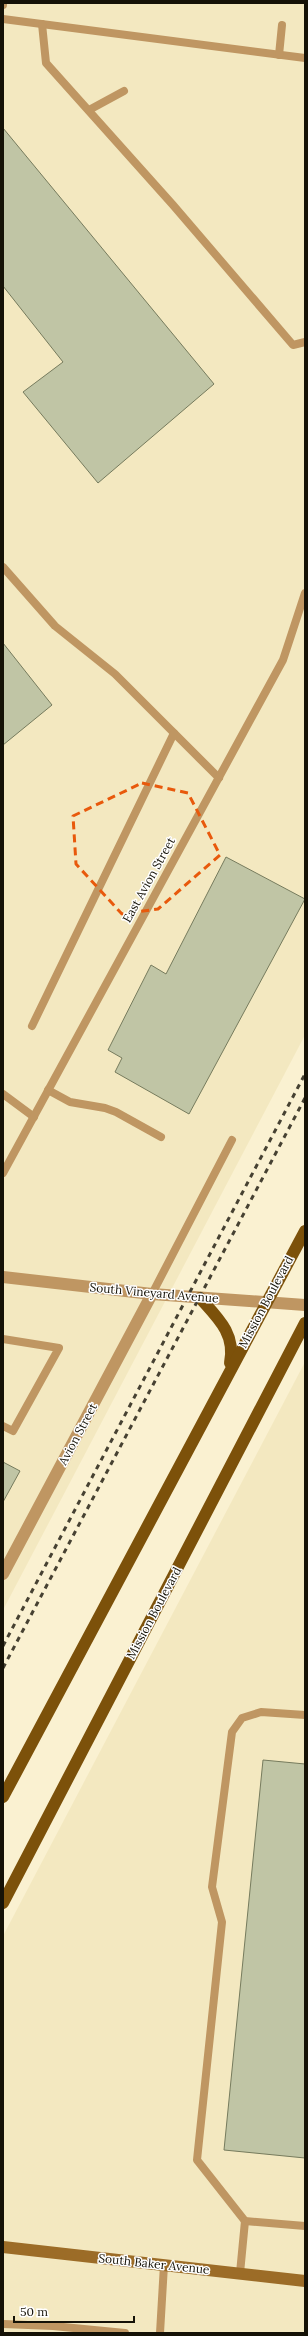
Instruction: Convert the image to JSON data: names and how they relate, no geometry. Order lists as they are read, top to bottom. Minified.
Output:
{"streets":{"main road":["Mission Boulevard"],"street":["South Vineyard Avenue","Avion Street","South Baker Avenue"],"lane":["East Avion Street"]},"crossings":[["South Vineyard Avenue","Mission Boulevard"],["South Vineyard Avenue","Avion Street"]],"scale_bar":"50 m"}
